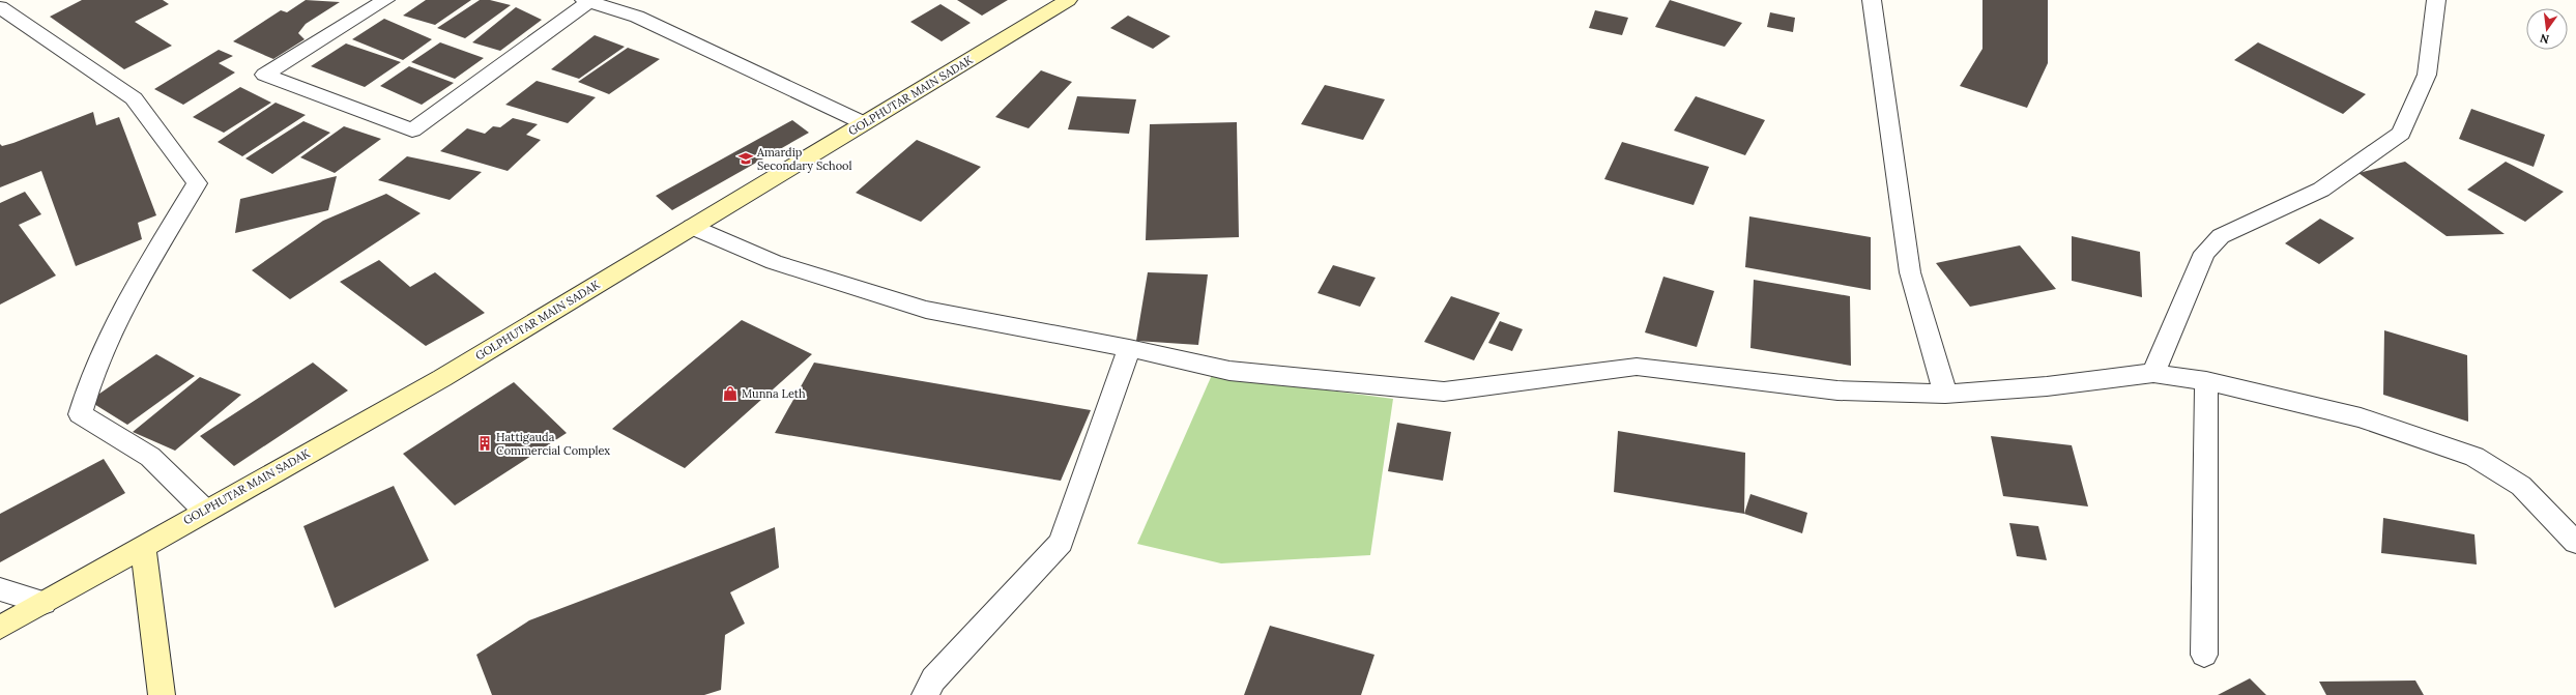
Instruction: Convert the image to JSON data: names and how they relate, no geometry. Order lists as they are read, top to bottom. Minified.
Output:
{"streets":{"main road":["GOLPHUTAR MAIN SADAK"]},"places":{"school or university":["Amardip Secondary School"],"shop":["Munna Leth"],"building":["Hattigauda Commercial Complex"]},"north":"bottom"}
